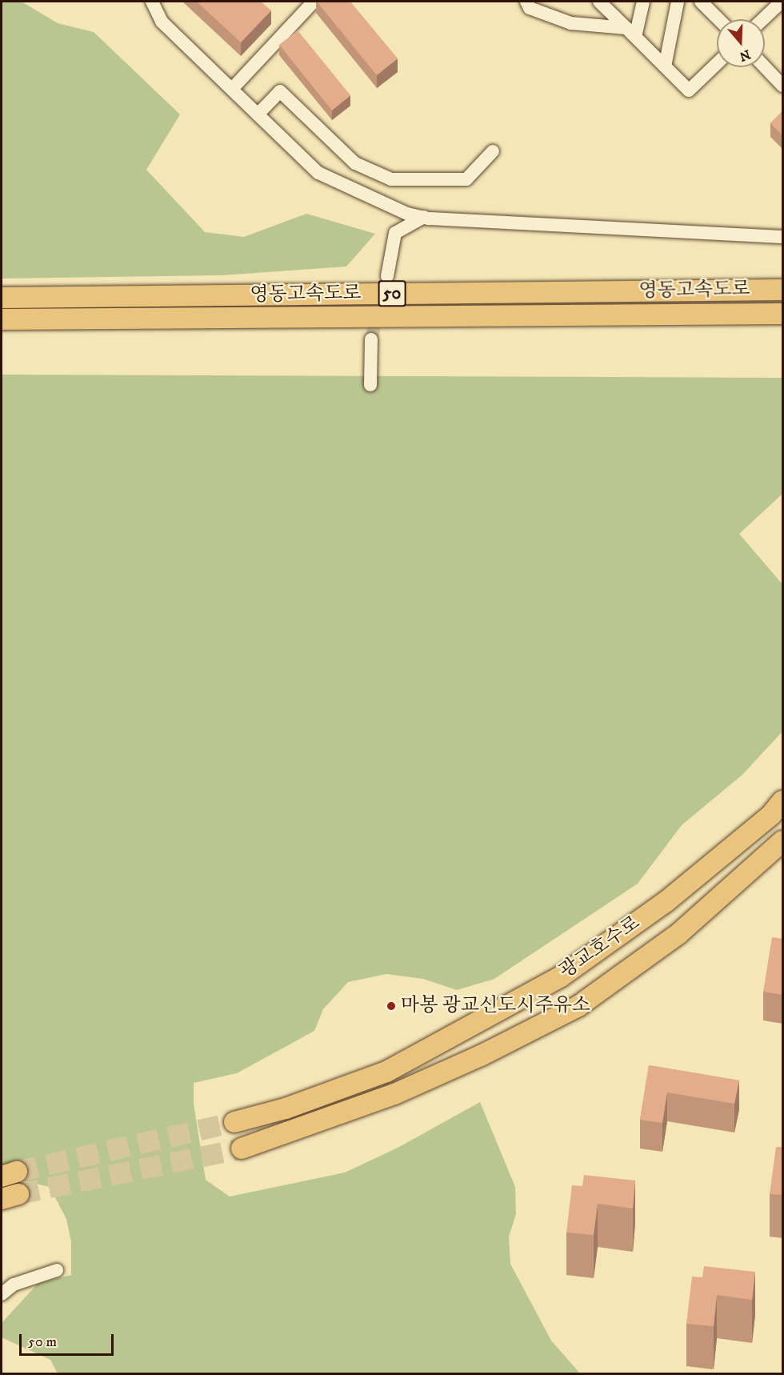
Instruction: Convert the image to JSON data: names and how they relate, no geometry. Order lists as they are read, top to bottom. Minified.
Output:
{"streets":{"highway":["영동고속도로","50","광교호수로"]},"places":["마봉 광교신도시주유소"],"scale_bar":"50 m","north":"bottom"}
